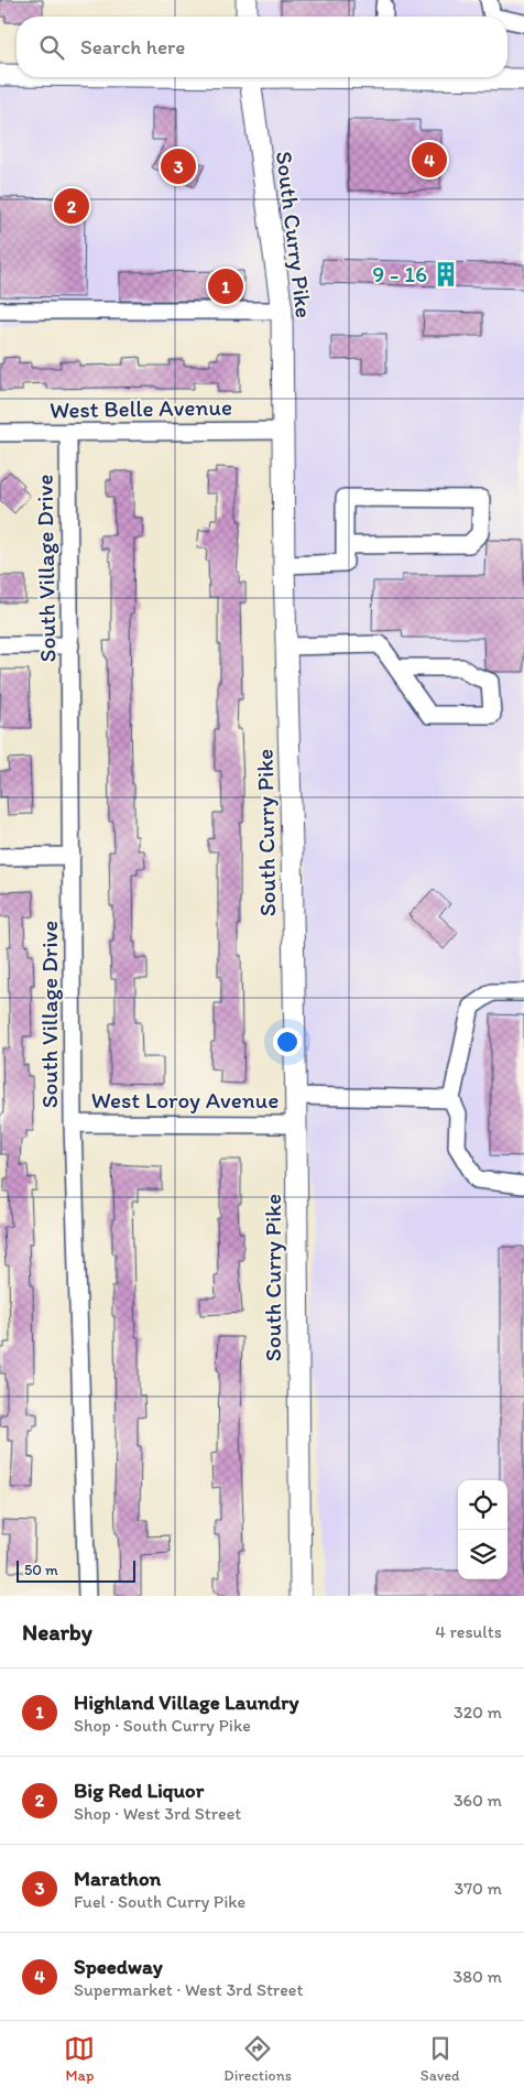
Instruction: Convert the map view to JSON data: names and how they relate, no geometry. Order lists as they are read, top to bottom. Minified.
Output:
{"streets":{"main road":["South Curry Pike"],"street":["West Belle Avenue","South Village Drive","West Loroy Avenue"]},"crossings":[["South Curry Pike","West Belle Avenue"],["South Curry Pike","West Loroy Avenue"],["West Belle Avenue","South Village Drive"],["South Village Drive","West Loroy Avenue"]],"places":{"building":["9 - 16"]},"scale_bar":"50 m","page":{"search":"Search here","pins":["4","3","2","1"],"scale":"50 m","heading":["Nearby","4 results"],"list":[{"mark":"1","name":"Highland Village Laundry","note":"Shop · South Curry Pike","value":"320 m"},{"mark":"2","name":"Big Red Liquor","note":"Shop · West 3rd Street","value":"360 m"},{"mark":"3","name":"Marathon","note":"Fuel · South Curry Pike","value":"370 m"},{"mark":"4","name":"Speedway","note":"Supermarket · West 3rd Street","value":"380 m"}],"nav":["Map","Directions","Saved"]}}
